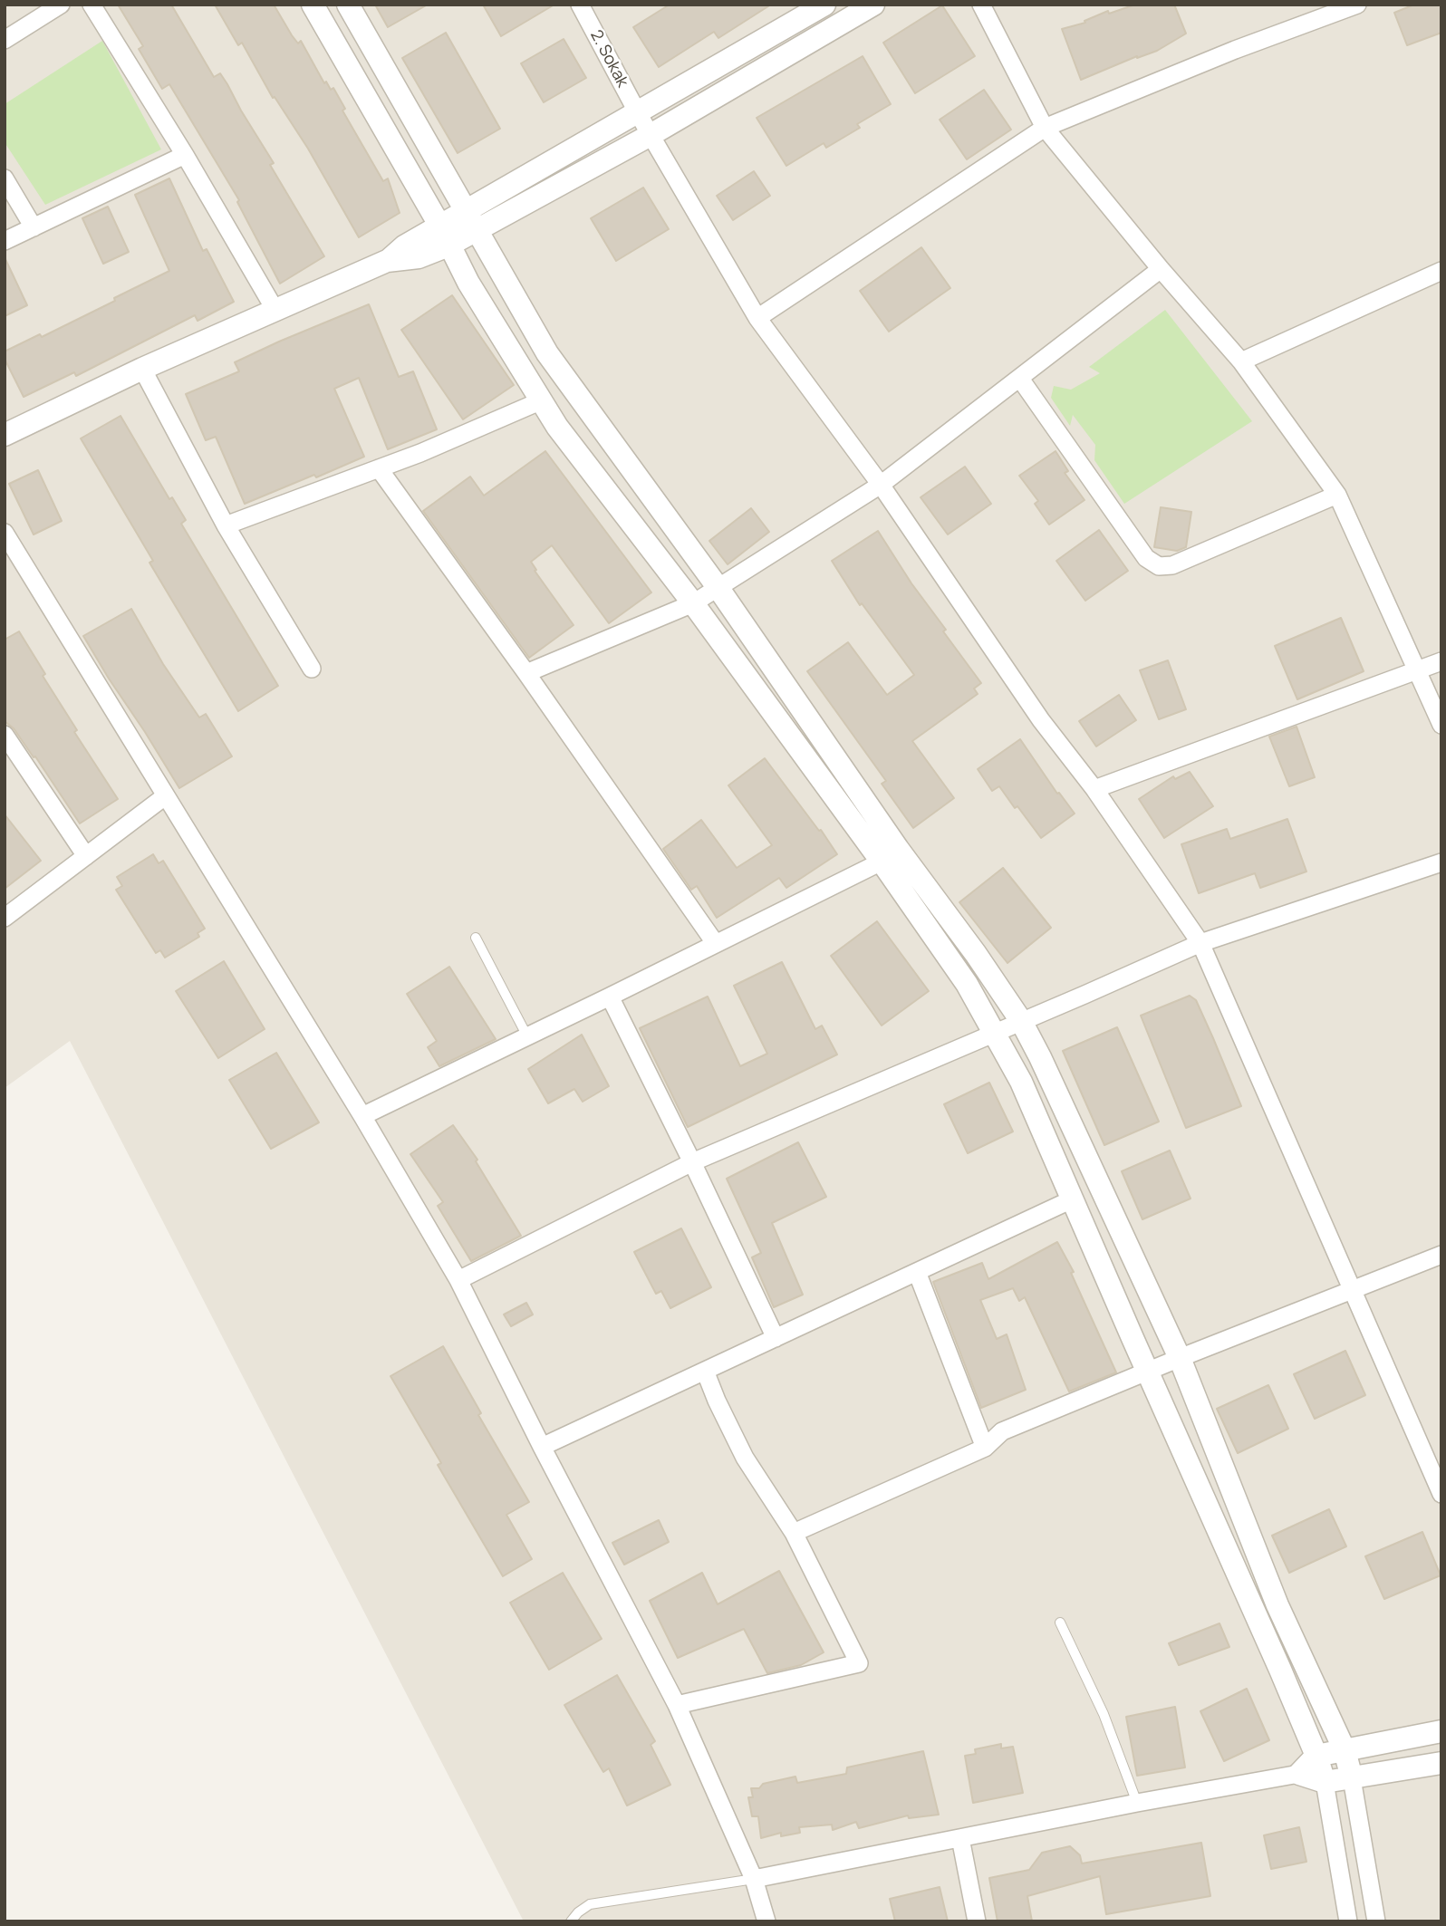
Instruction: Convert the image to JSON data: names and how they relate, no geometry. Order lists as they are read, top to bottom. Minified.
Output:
{"streets":{"street":["2. Sokak"]}}
